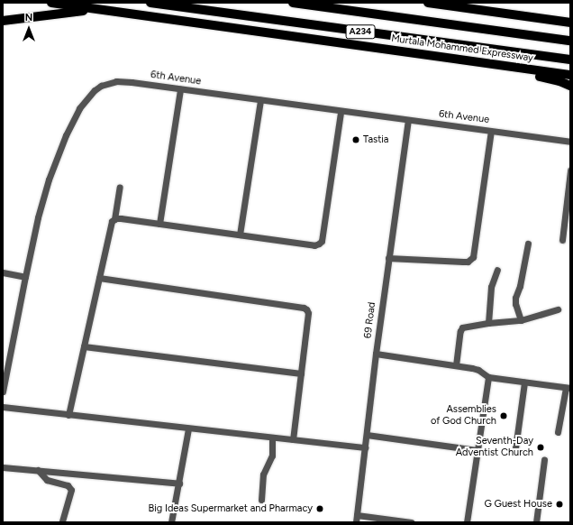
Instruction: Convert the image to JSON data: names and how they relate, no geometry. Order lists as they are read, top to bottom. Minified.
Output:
{"streets":{"highway":["A234","Murtala Mohammed Expressway"],"street":["6th Avenue","69 Road"]},"crossings":[["6th Avenue","69 Road"]],"places":["Tastia","Assemblies of God Church","Seventh-Day Adventist Church","G Guest House","Big Ideas Supermarket and Pharmacy"],"north":"top"}
